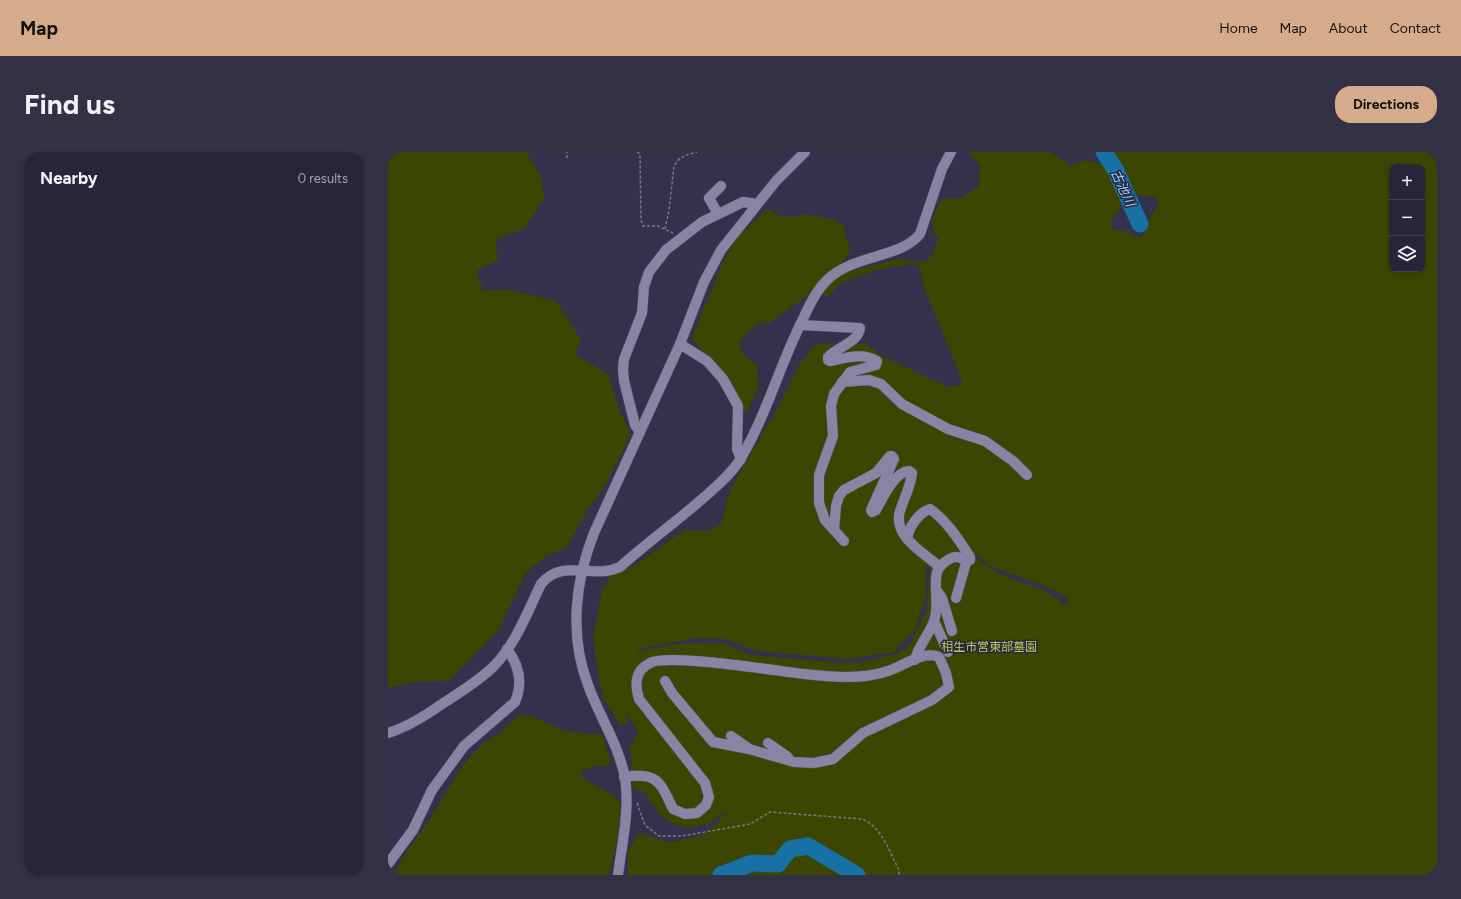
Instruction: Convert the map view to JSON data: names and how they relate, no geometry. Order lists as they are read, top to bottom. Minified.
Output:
{"water":["古池川"],"parks":["相生市営東部墓園"],"page":{"header":"Map","nav":["Home","Map","About","Contact"],"buttons":"Directions","title":"Find us","heading":["Nearby","0 results"],"map_buttons":["+","−"]}}
